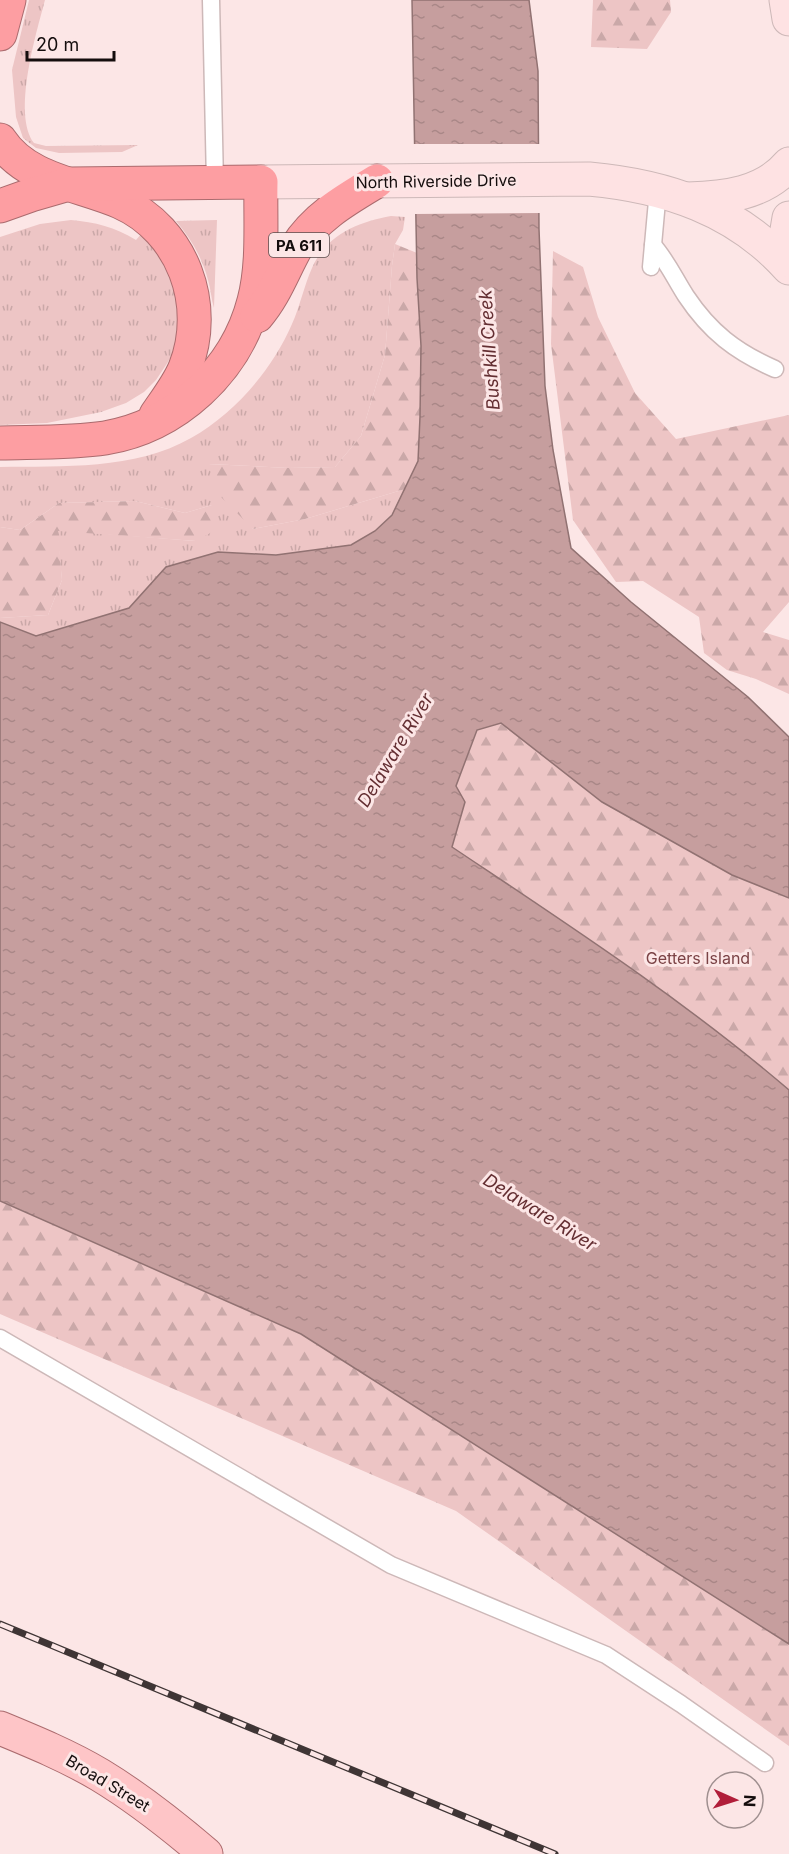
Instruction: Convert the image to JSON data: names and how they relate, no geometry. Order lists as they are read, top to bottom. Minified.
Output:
{"streets":{"highway":["North Riverside Drive","PA 611"],"main road":["Broad Street"]},"crossings":[["North Riverside Drive","PA 611"]],"water":["Bushkill Creek","Delaware River"],"parks":["Getters Island"],"scale_bar":"20 m","north":"right"}
